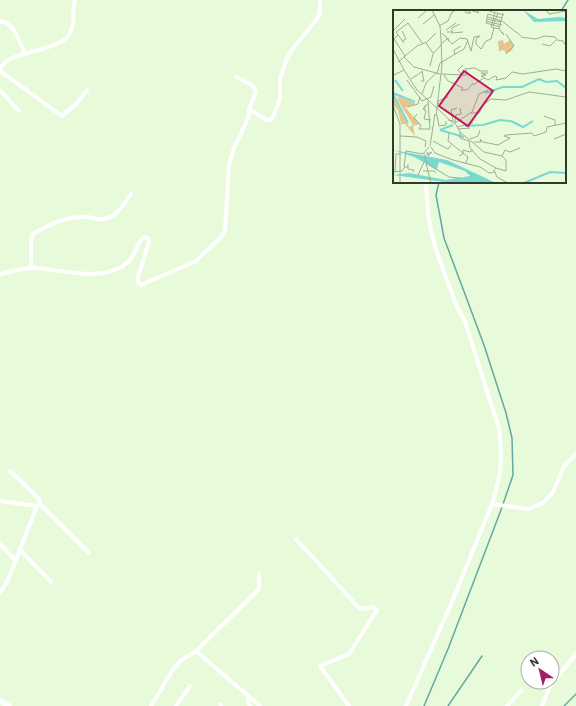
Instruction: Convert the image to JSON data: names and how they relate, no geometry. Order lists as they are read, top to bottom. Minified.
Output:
{"north":"top left"}
